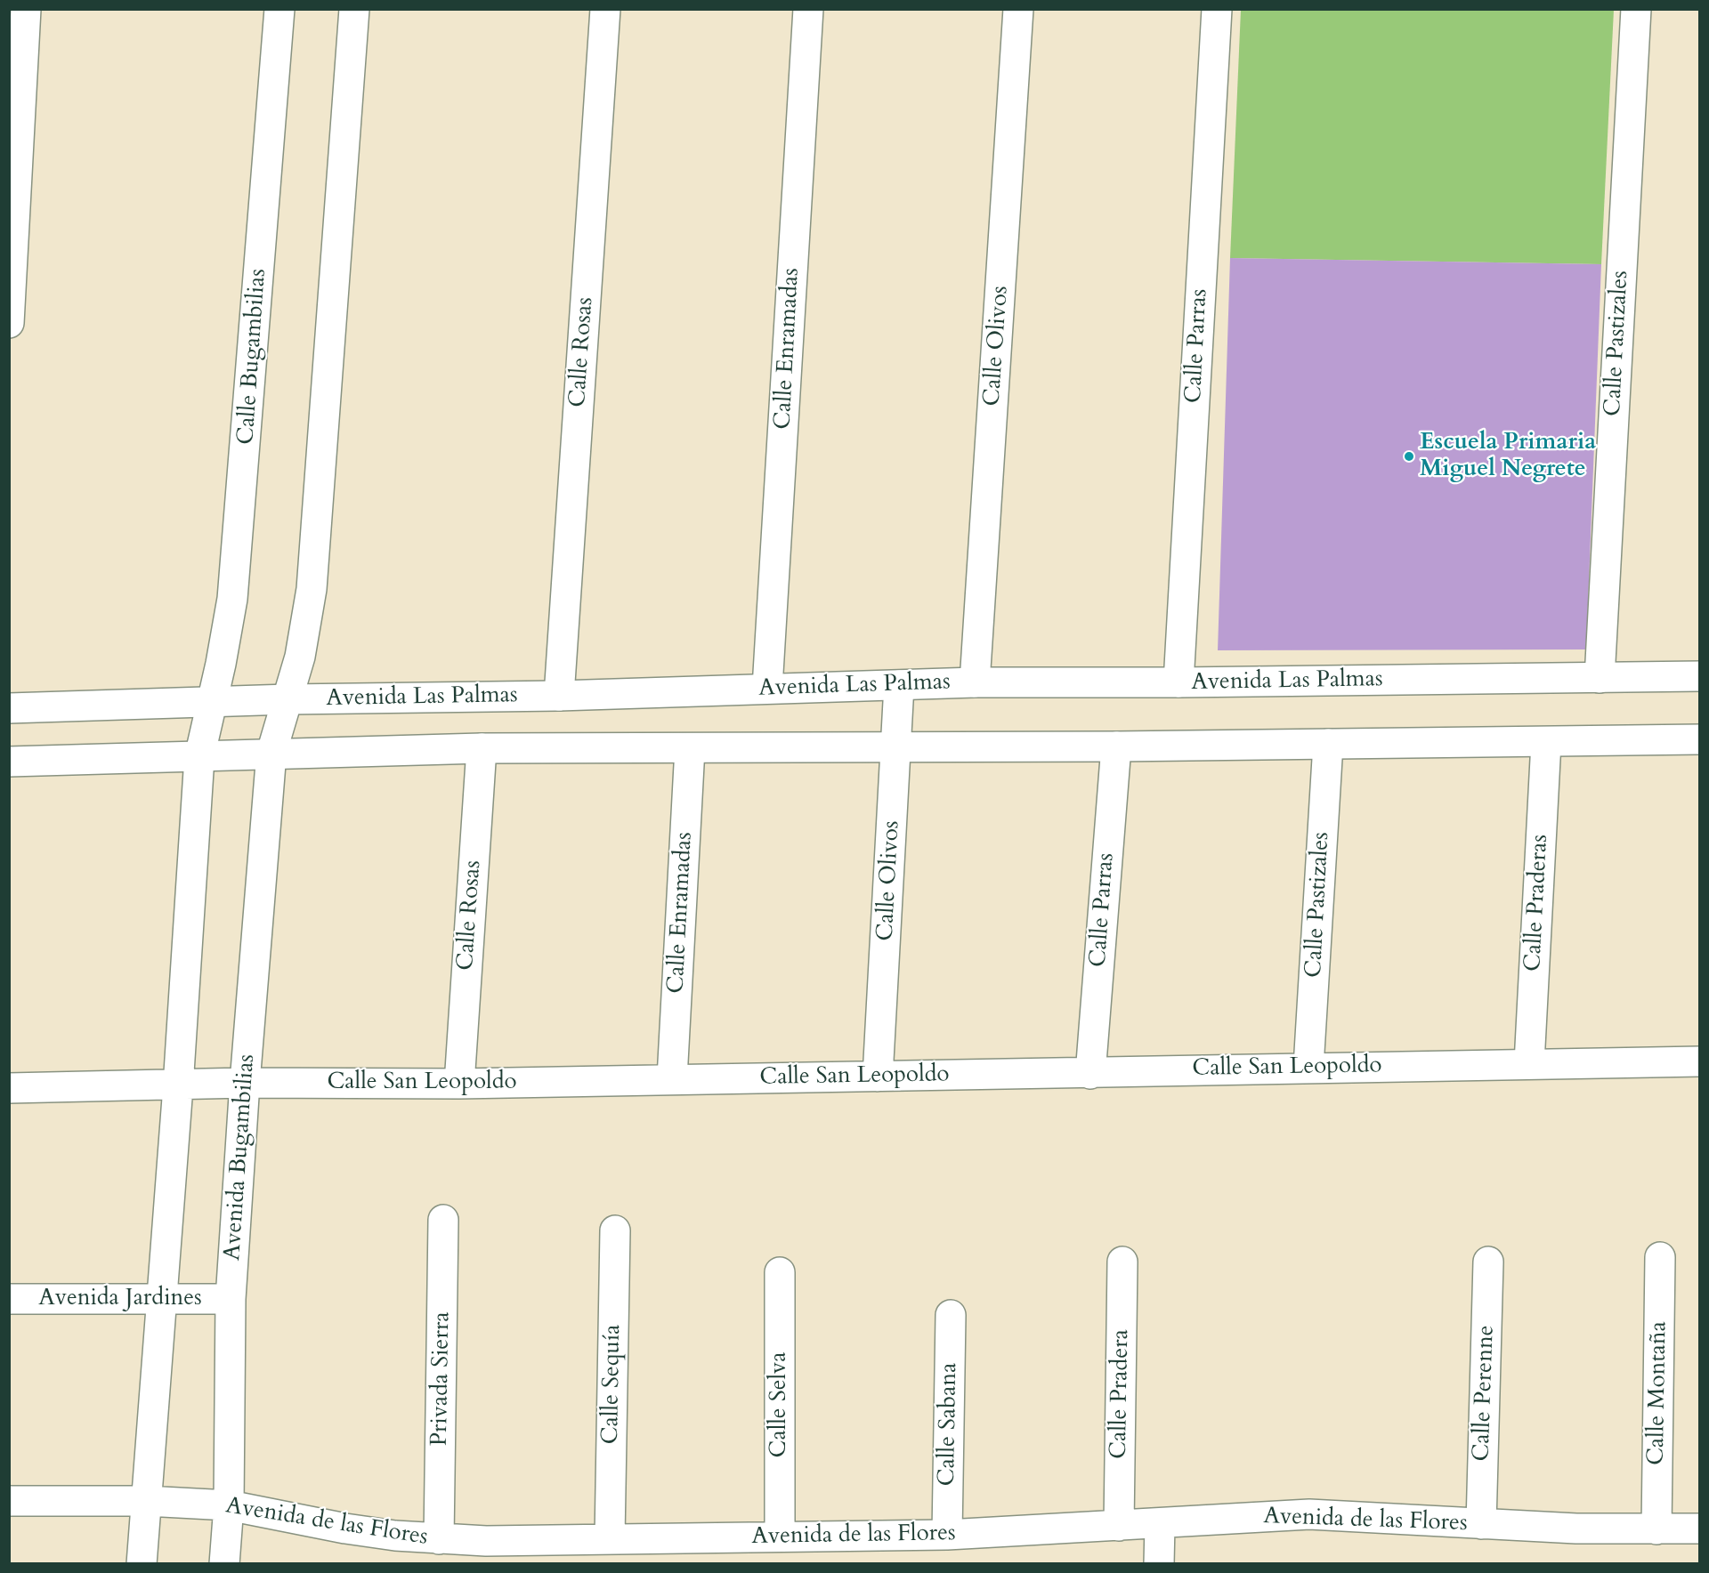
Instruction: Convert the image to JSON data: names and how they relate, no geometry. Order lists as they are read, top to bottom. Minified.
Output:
{"streets":{"street":["Calle Pastizales","Calle Olivos","Calle Parras","Calle Enramadas","Calle Rosas","Calle Bugambilias","Avenida Las Palmas","Calle Praderas","Calle San Leopoldo","Avenida Bugambilias","Avenida Jardines","Privada Sierra","Calle Sequía","Calle Perenne","Calle Montaña","Calle Pradera","Calle Selva","Calle Sabana","Avenida de las Flores"]},"crossings":[["Calle Pastizales","Avenida Las Palmas"],["Calle Pastizales","Calle San Leopoldo"],["Calle Olivos","Avenida Las Palmas"],["Calle Olivos","Calle San Leopoldo"],["Calle Parras","Avenida Las Palmas"],["Calle Parras","Calle San Leopoldo"],["Calle Enramadas","Avenida Las Palmas"],["Calle Enramadas","Calle San Leopoldo"],["Calle Rosas","Avenida Las Palmas"],["Calle Rosas","Calle San Leopoldo"],["Calle Bugambilias","Avenida Las Palmas"],["Avenida Las Palmas","Avenida Bugambilias"],["Calle Praderas","Calle San Leopoldo"],["Calle San Leopoldo","Avenida Bugambilias"],["Avenida Bugambilias","Avenida Jardines"],["Avenida Bugambilias","Avenida de las Flores"],["Privada Sierra","Avenida de las Flores"],["Calle Sequía","Avenida de las Flores"],["Calle Perenne","Avenida de las Flores"],["Calle Montaña","Avenida de las Flores"],["Calle Pradera","Avenida de las Flores"],["Calle Selva","Avenida de las Flores"],["Calle Sabana","Avenida de las Flores"]],"places":["Escuela Primaria Miguel Negrete"]}
